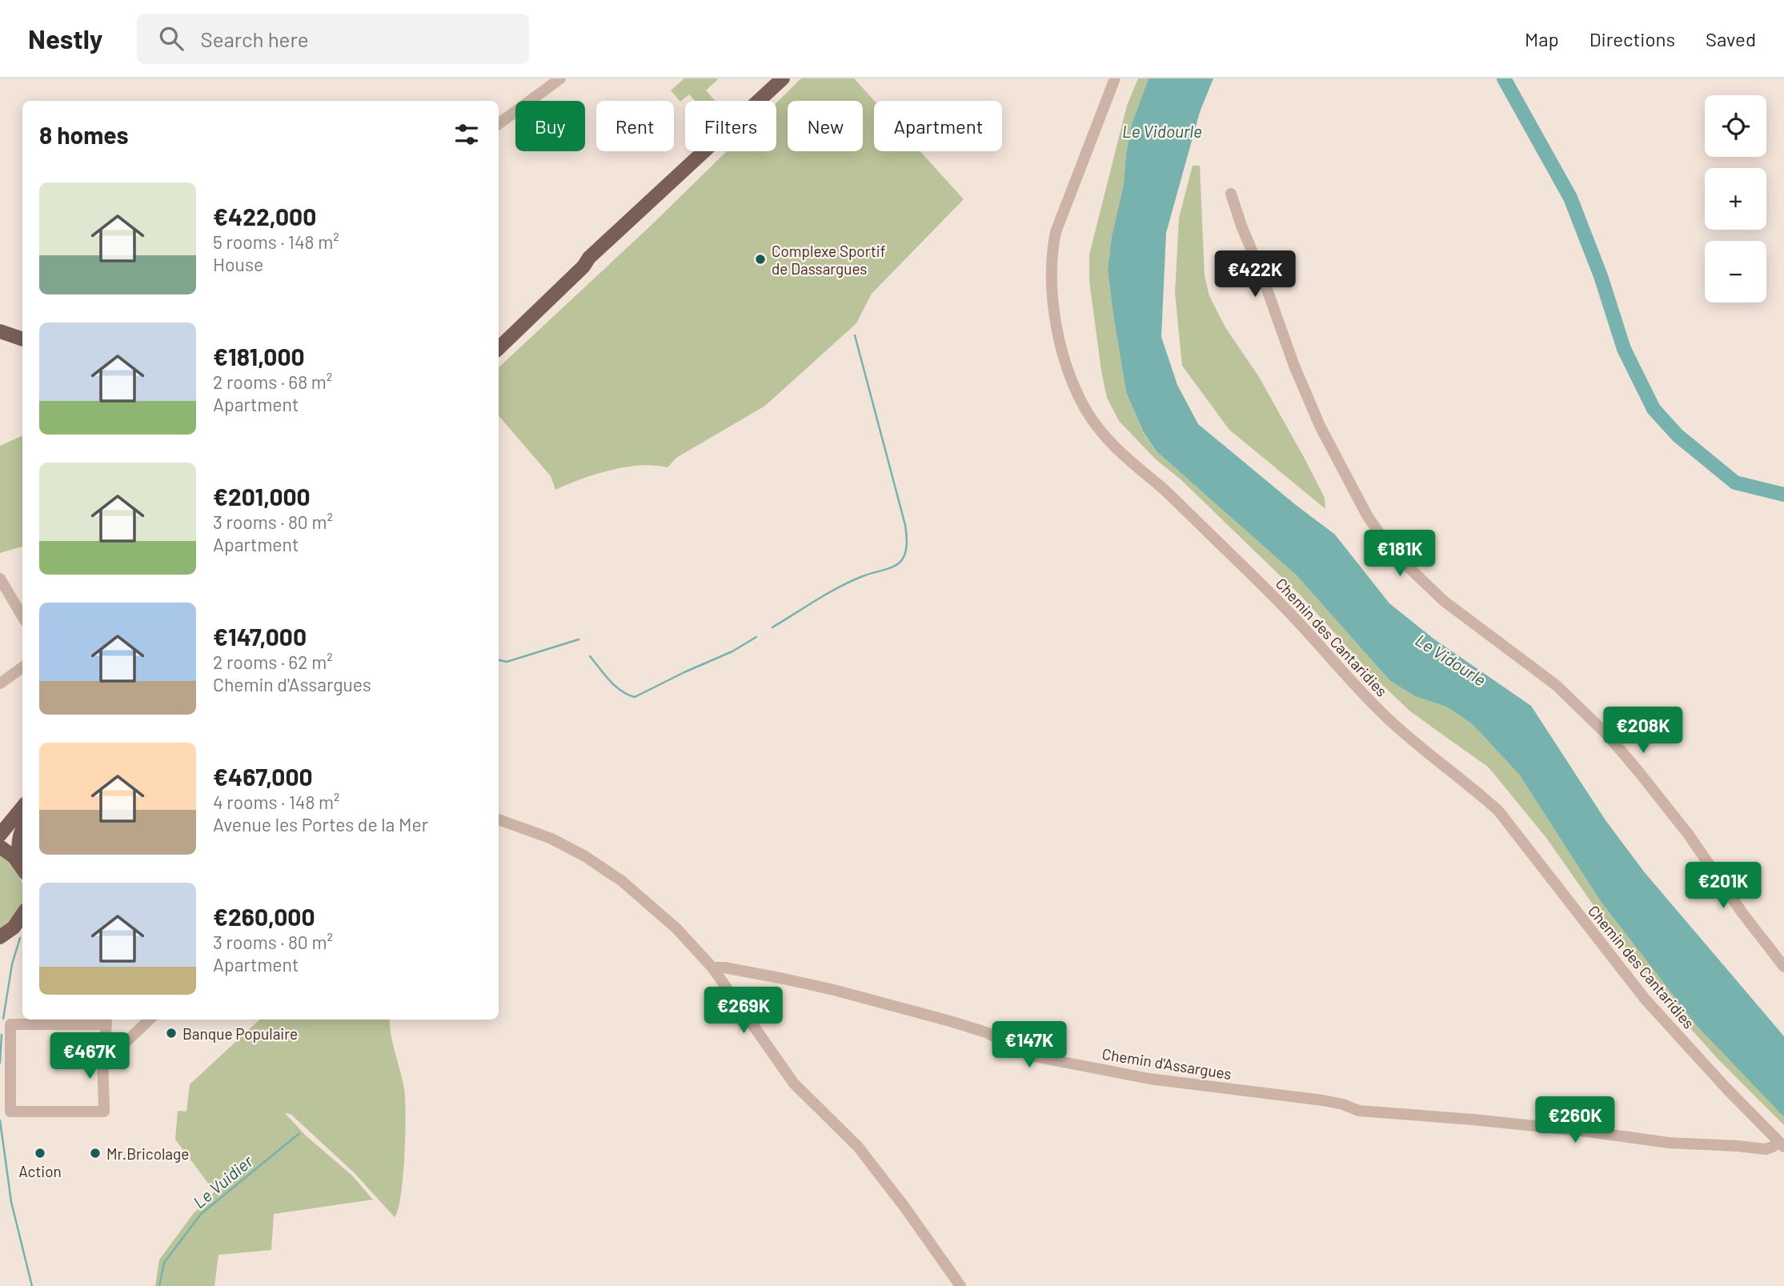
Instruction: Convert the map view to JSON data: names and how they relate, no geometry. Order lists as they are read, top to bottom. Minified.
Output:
{"streets":{"street":["Chemin des Cantaridies","Chemin d'Assargues"]},"crossings":[["Chemin des Cantaridies","Chemin d'Assargues"]],"water":["Le Vidourle","Le Vuidier"],"places":["Complexe Sportif de Dassargues","Banque Populaire","Action","Mr.Bricolage"],"page":{"header":"Nestly","search":"Search here","nav":["Map","Directions","Saved"],"map_buttons":["+","−"],"chip":["Buy","Rent","Filters","New","Apartment"],"heading":"8 homes","list":[{"name":"€422,000","note":"5 rooms · 148 m² · House"},{"name":"€181,000","note":"2 rooms · 68 m² · Apartment"},{"name":"€201,000","note":"3 rooms · 80 m² · Apartment"},{"name":"€147,000","note":"2 rooms · 62 m² · Chemin d'Assargues"},{"name":"€467,000","note":"4 rooms · 148 m² · Avenue les Portes de la Mer"},{"name":"€260,000","note":"3 rooms · 80 m² · Apartment"}],"price":["€422K","€181K","€208K","€201K","€269K","€147K","€467K","€260K"]}}
